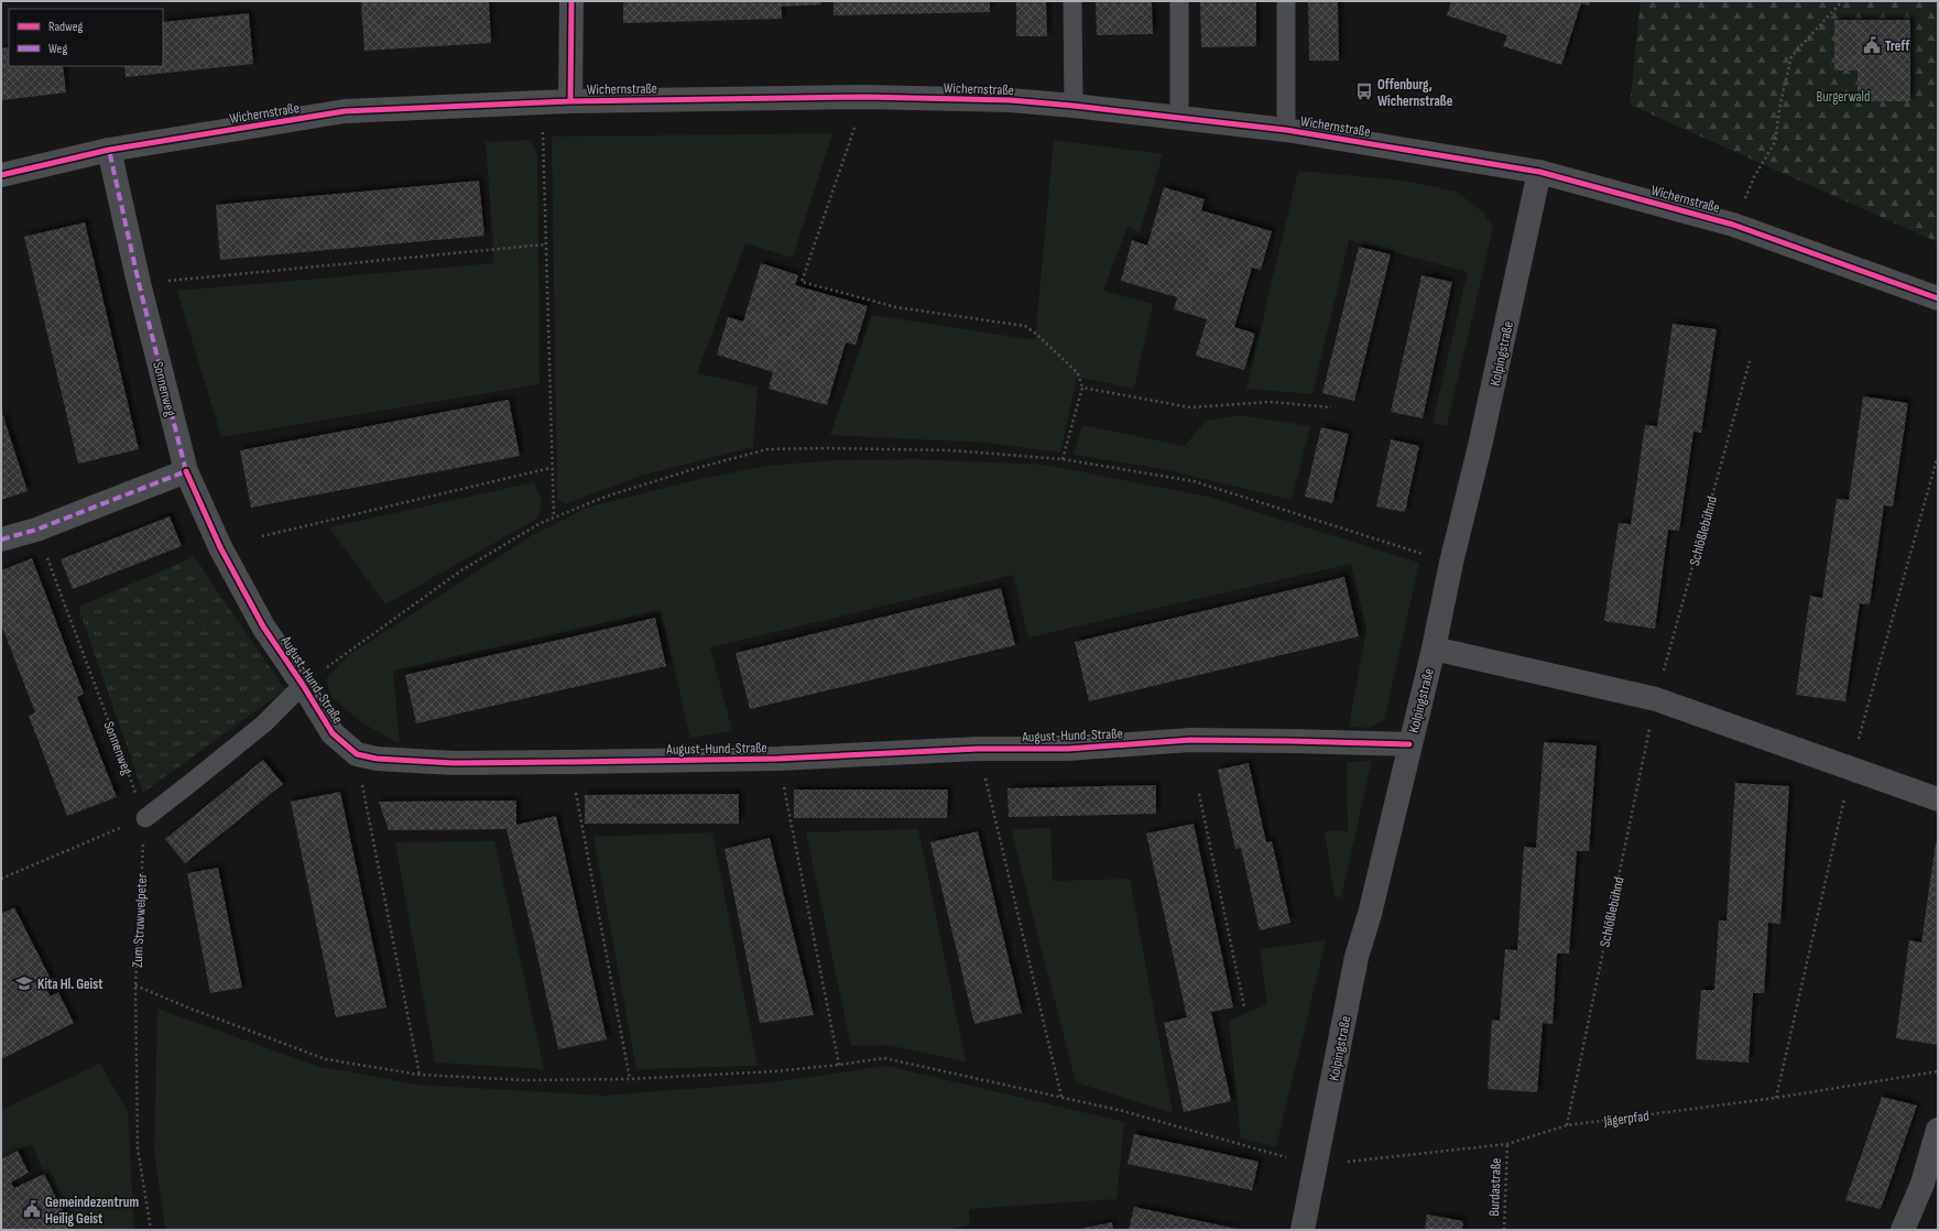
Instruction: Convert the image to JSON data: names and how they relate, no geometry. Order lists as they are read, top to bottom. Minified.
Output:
{"streets":{"street":["Wichernstraße","Kolpingstraße","Sonnenweg","August-Hund-Straße"],"path":["Schlößlebühnd","Zum Struwwelpeter","Jägerpfad","Burdastraße"]},"crossings":[["Wichernstraße","Kolpingstraße"],["Wichernstraße","Sonnenweg"],["Kolpingstraße","August-Hund-Straße"],["Kolpingstraße","Jägerpfad"],["Sonnenweg","August-Hund-Straße"],["Sonnenweg","Zum Struwwelpeter"],["Schlößlebühnd","Jägerpfad"],["Jägerpfad","Burdastraße"]],"parks":["Burgerwald"],"places":{"public building":["Treff","Gemeindezentrum Heilig Geist"],"bus stop":["Offenburg, Wichernstraße"],"school or university":["Kita Hl. Geist"]},"legend":["Radweg","Weg"]}
